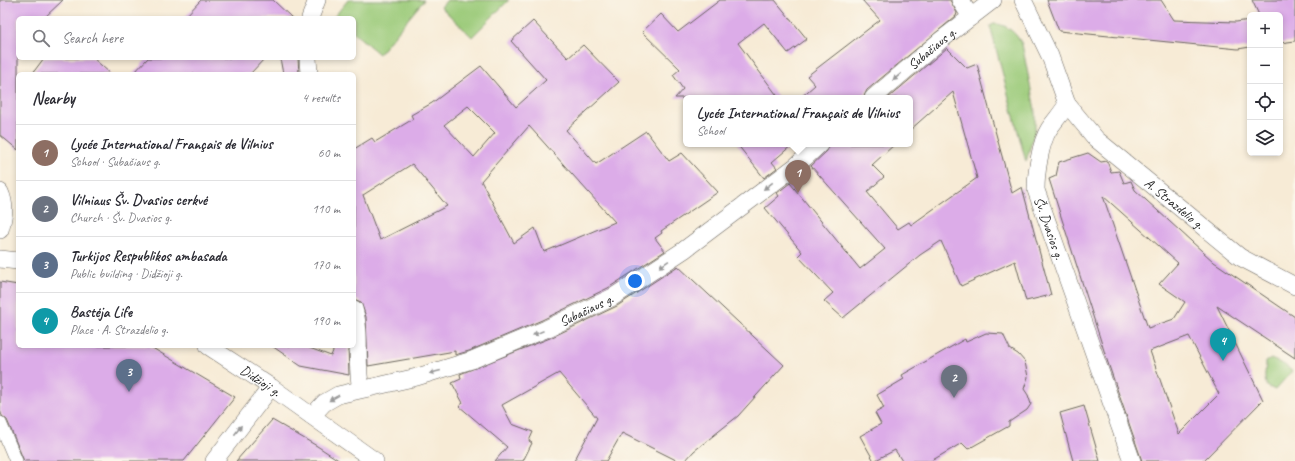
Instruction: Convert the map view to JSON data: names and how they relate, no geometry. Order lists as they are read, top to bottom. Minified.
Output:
{"streets":{"street":["Subačiaus g.","A. Strazdelio g.","Šv. Dvasios g.","Didžioji g."]},"crossings":[["Subačiaus g.","Didžioji g."],["A. Strazdelio g.","Šv. Dvasios g."]],"one_way":["Subačiaus g."],"page":{"map_buttons":["+","−"],"search":"Search here","heading":["Nearby","4 results"],"popup":["Lycée International Français de Vilnius","School"],"list":[{"mark":"1","name":"Lycée International Français de Vilnius","note":"School · Subačiaus g.","value":"60 m"},{"mark":"2","name":"Vilniaus Šv. Dvasios cerkvė","note":"Church · Šv. Dvasios g.","value":"110 m"},{"mark":"3","name":"Turkijos Respublikos ambasada","note":"Public building · Didžioji g.","value":"170 m"},{"mark":"4","name":"Bastėja Life","note":"Place · A. Strazdelio g.","value":"190 m"}],"pins":["1","4","3","2"]}}
